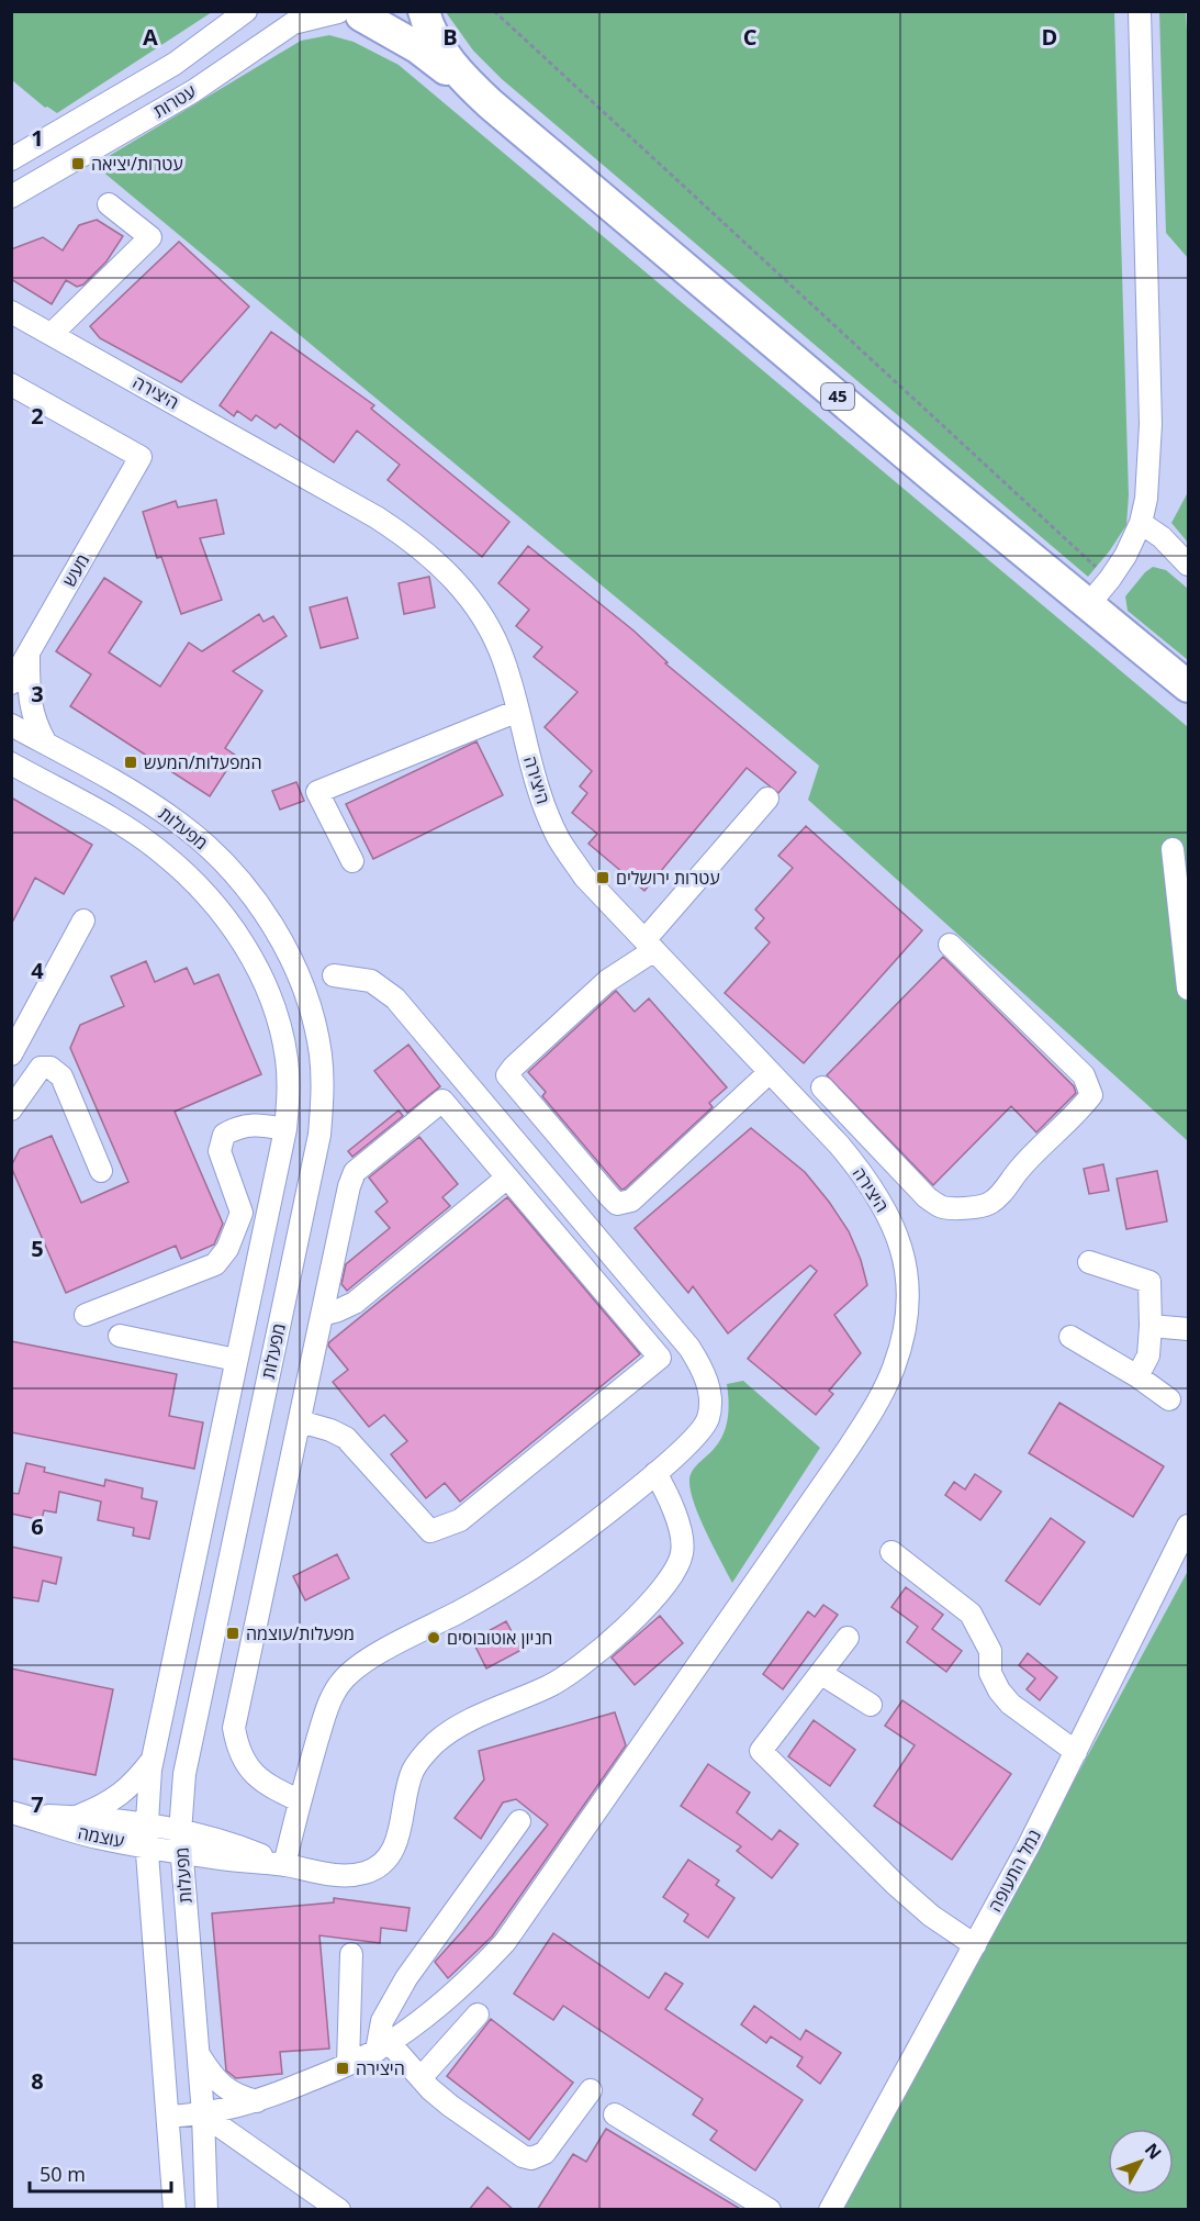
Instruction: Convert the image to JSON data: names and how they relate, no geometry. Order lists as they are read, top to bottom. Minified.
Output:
{"streets":{"highway":["45"],"street":["עטרות","היצירה","מעש","מפעלות","עוצמה","נמל התעופה"]},"crossings":[["עטרות","45"],["היצירה","מפעלות"],["מפעלות","עוצמה"]],"places":{"transit":["עטרות/יציאה","המפעלות/המעש","עטרות ירושלים","מפעלות/עוצמה","היצירה"],"other":["חניון אוטובוסים"]},"scale_bar":"50 m","north":"top right","grid":{"columns":["A","B","C","D"],"rows":["1","2","3","4","5","6","7","8"]}}
